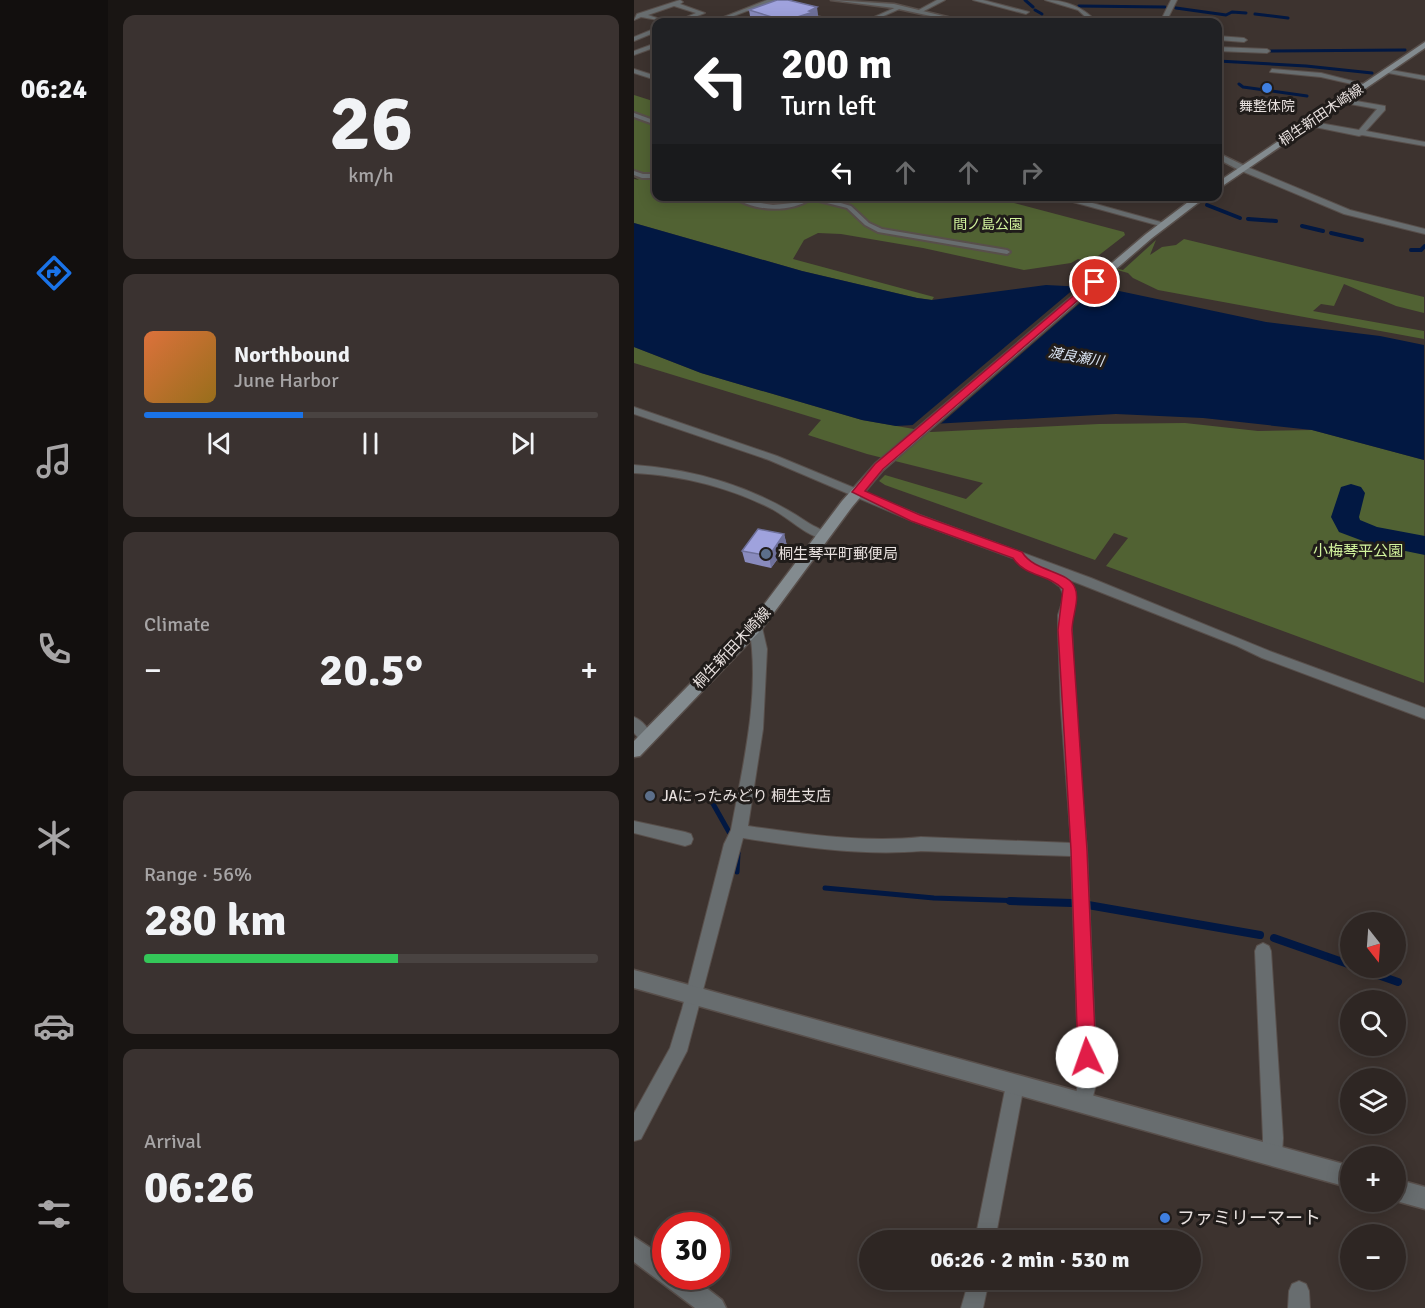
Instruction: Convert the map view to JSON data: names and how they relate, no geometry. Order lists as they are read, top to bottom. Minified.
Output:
{"streets":{"main road":["桐生新田木崎線"]},"water":["渡良瀬川"],"parks":["間ノ島公園","小梅琴平公園"],"places":["舞整体院","桐生琴平町郵便局","JAにったみどり 桐生支店","ファミリーマート"],"north":"bottom","page":{"tabs":"06:24","tile":[["26","km/h"],"Climate",["Range · 56%","280 km"],["Arrival","06:26"]],"turn":["200 m","Turn left"],"song":["Northbound","June Harbor"],"heat":["−","20.5°","+"],"map_buttons":["+","−"],"limit":"30","trip":"06:26 · 2 min · 530 m"}}
